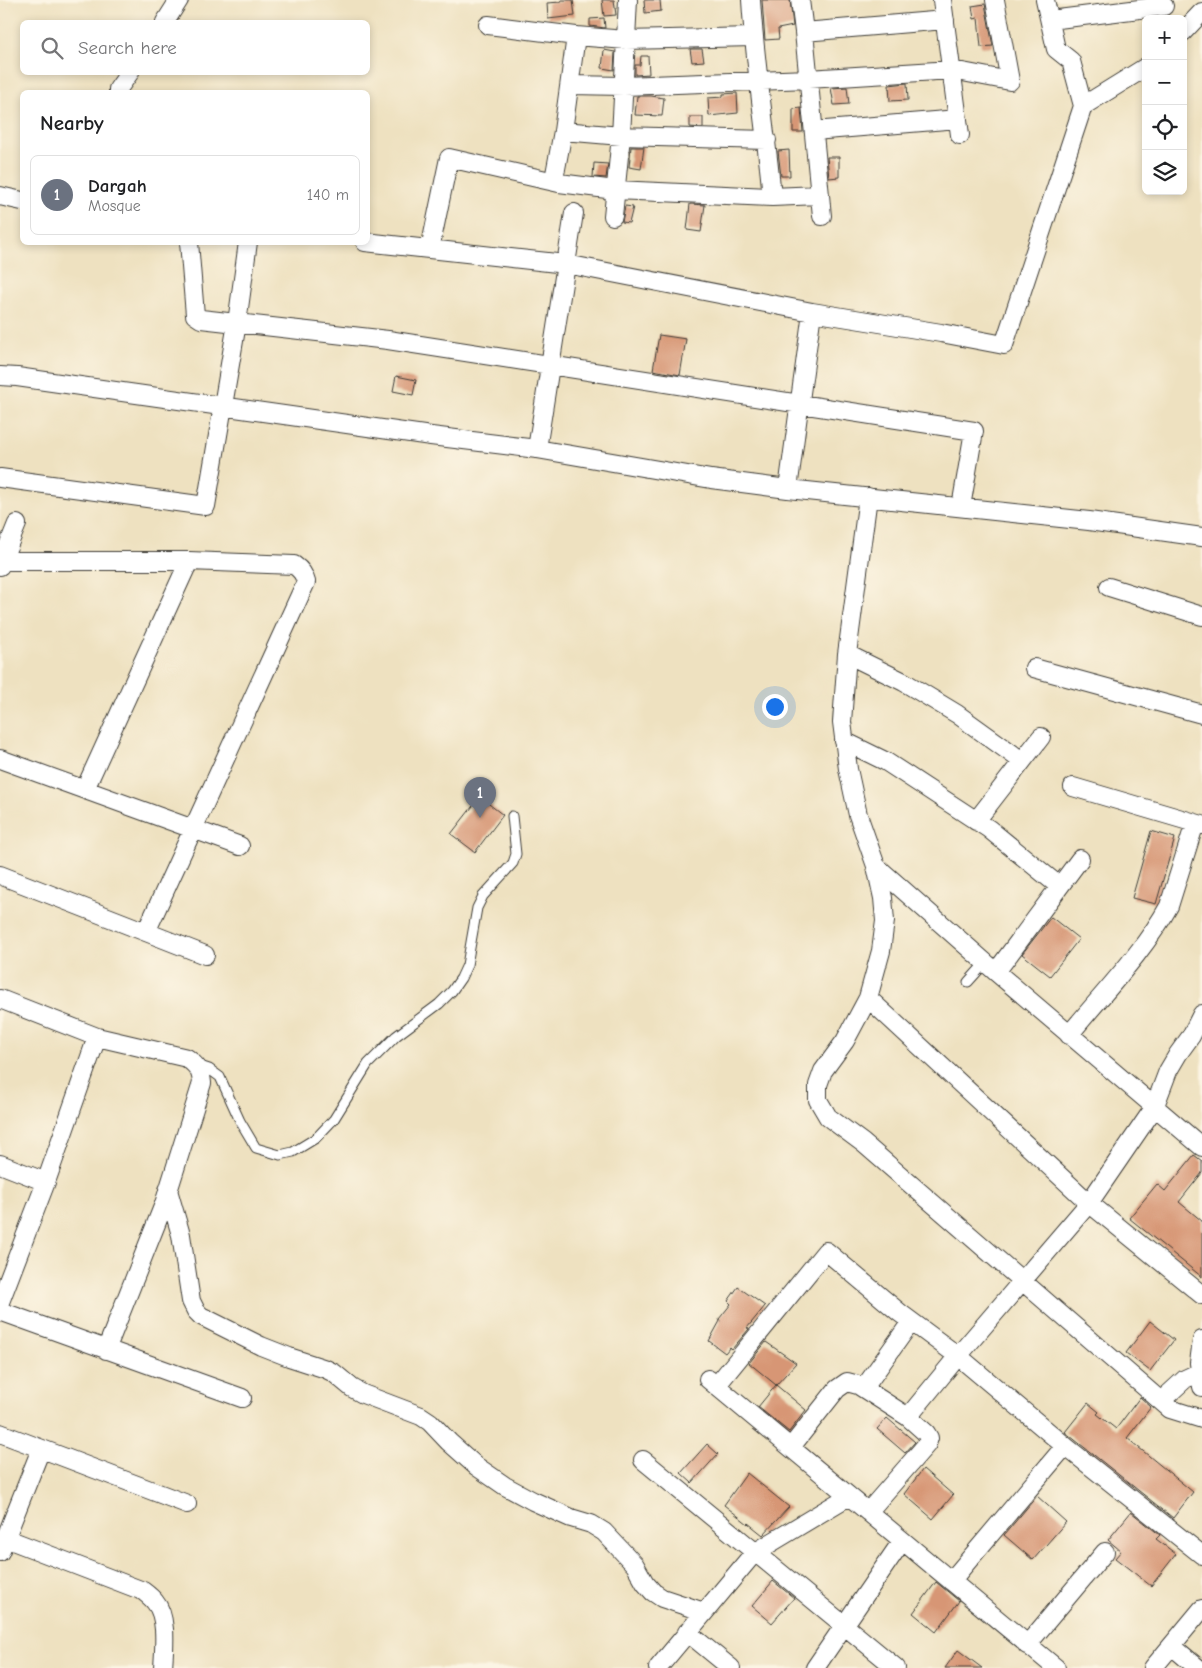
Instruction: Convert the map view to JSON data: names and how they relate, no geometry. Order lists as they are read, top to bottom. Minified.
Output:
{"page":{"map_buttons":["+","−"],"search":"Search here","heading":"Nearby","list":[{"mark":"1","name":"Dargah","note":"Mosque","value":"140 m"}],"pins":"1"}}
